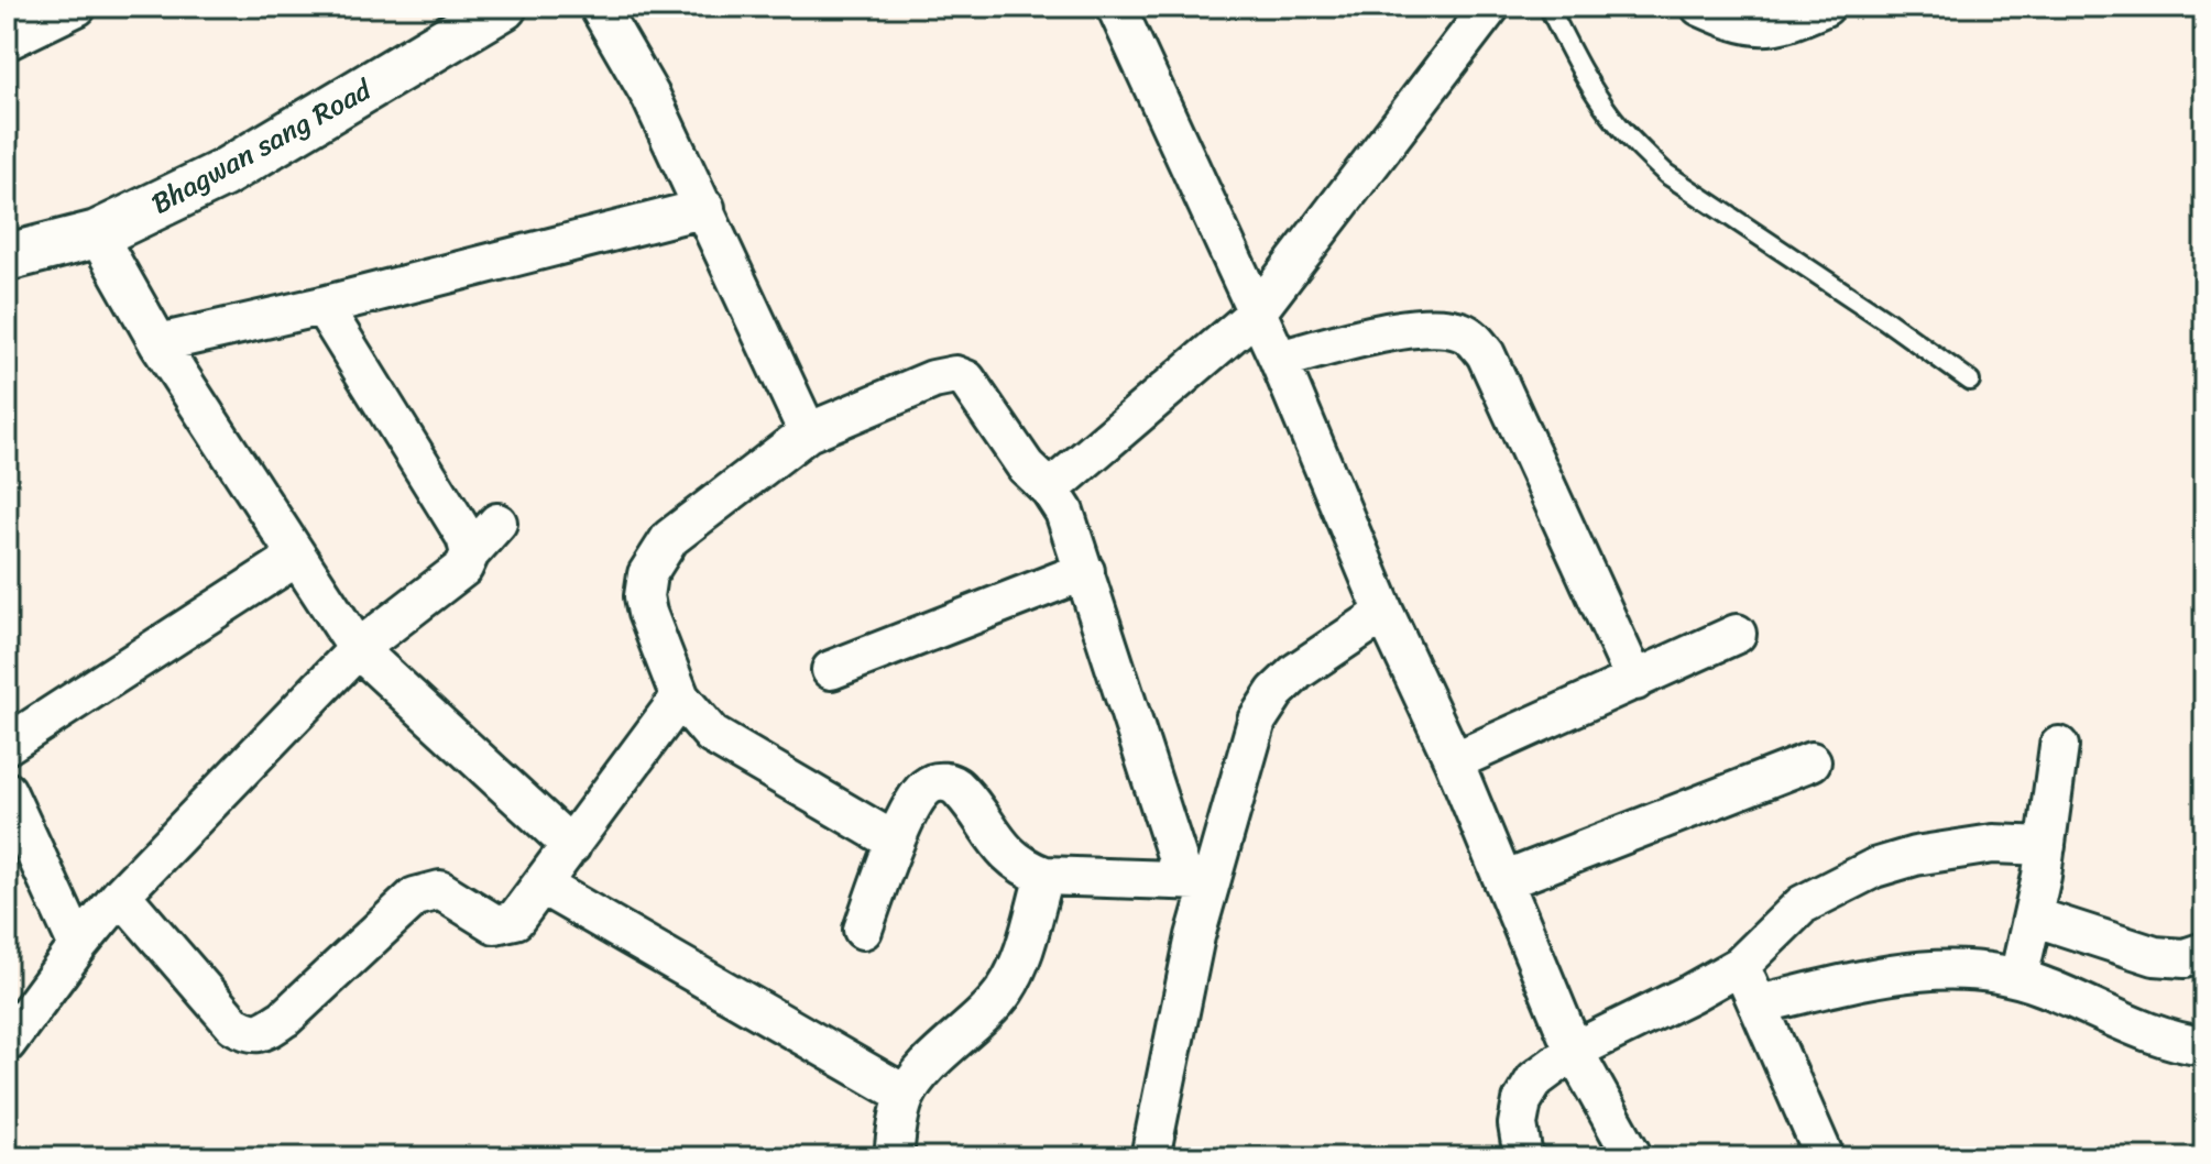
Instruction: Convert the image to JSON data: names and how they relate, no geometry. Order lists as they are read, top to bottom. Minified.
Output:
{"streets":{"street":["Bhagwan sang Road"]}}
